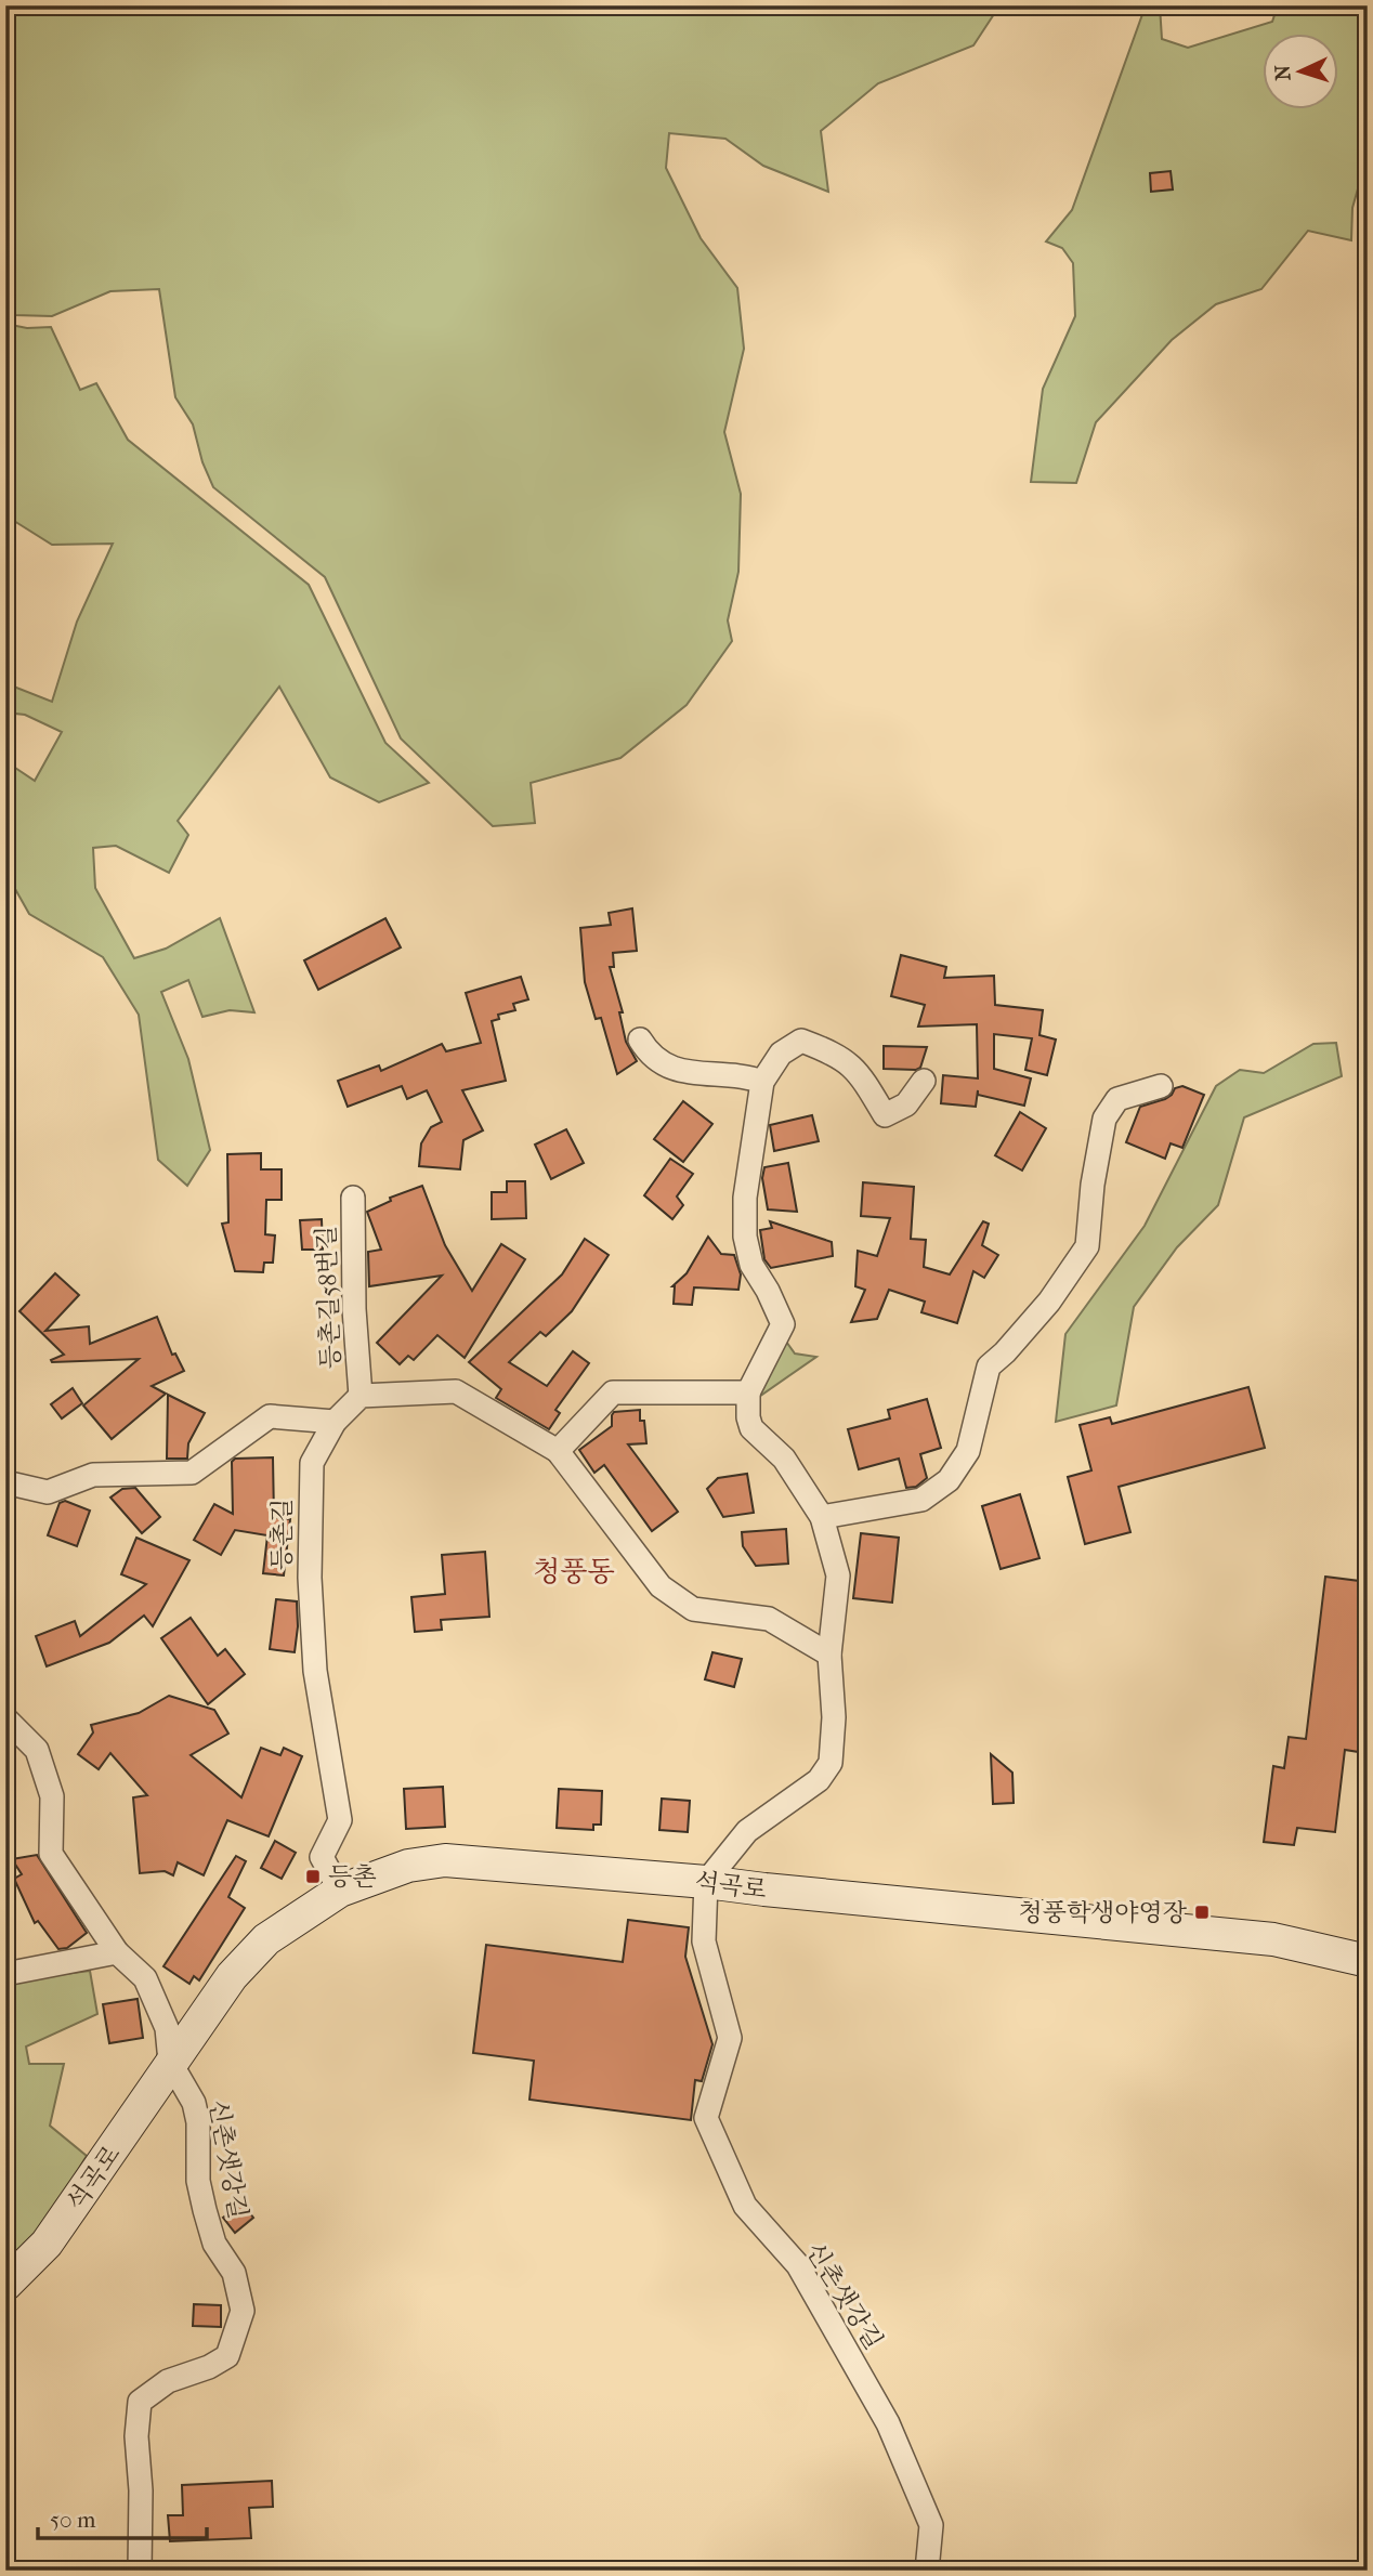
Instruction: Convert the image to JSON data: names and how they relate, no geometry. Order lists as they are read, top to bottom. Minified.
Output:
{"streets":{"street":["등촌길58번길","등촌길","석곡로","신촌샛강길"]},"crossings":[["등촌길58번길","등촌길"],["등촌길","석곡로"],["석곡로","신촌샛강길"]],"districts":["청풍동"],"places":{"transit":["등촌","청풍학생야영장"]},"scale_bar":"50 m","north":"left"}
